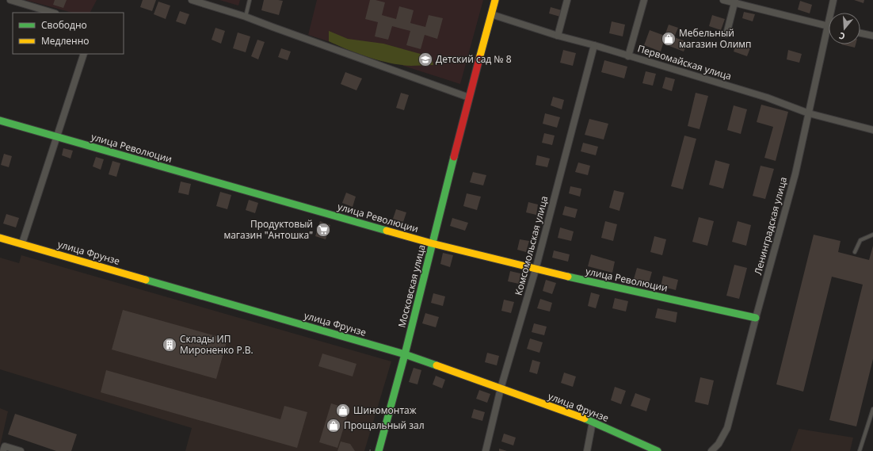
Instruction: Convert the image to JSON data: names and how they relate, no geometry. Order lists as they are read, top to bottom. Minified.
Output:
{"streets":{"street":["Первомайская улица","улица Революции","Ленинградская улица","Комсомольская улица","улица Фрунзе","Московская улица"]},"crossings":[["Первомайская улица","Ленинградская улица"],["Первомайская улица","Комсомольская улица"],["Первомайская улица","Московская улица"],["улица Революции","Ленинградская улица"],["улица Революции","Комсомольская улица"],["улица Революции","Московская улица"],["Комсомольская улица","улица Фрунзе"],["улица Фрунзе","Московская улица"]],"places":{"shop":["Мебельный магазин Олимп","Шиномонтаж","Прощальный зал"],"school or university":["Детский сад № 8"],"supermarket":["Продуктовый магазин \"Антошка\""],"building":["Склады ИП Мироненко Р.В."]},"legend":["Свободно","Медленно"],"north":"bottom"}
